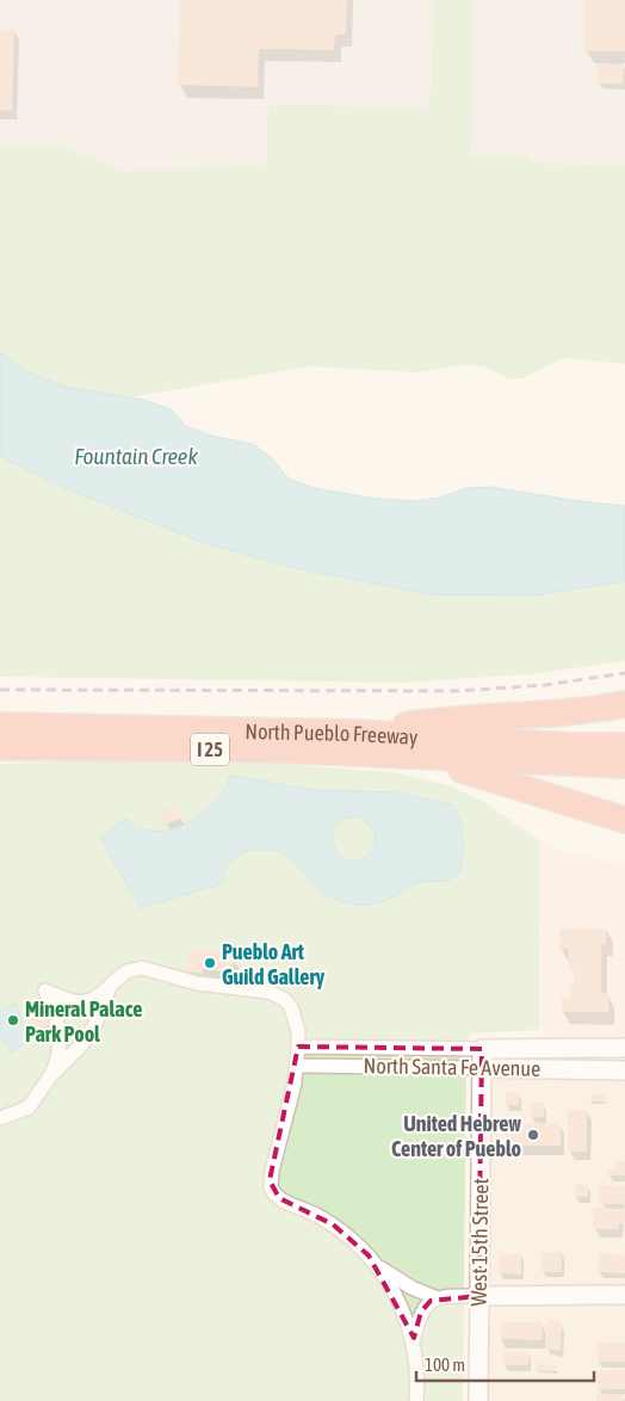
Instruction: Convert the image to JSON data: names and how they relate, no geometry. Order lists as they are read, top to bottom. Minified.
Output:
{"streets":{"highway":["North Pueblo Freeway","I 25"],"street":["North Santa Fe Avenue","West 15th Street"]},"crossings":[["North Santa Fe Avenue","West 15th Street"]],"water":["Fountain Creek"],"places":["Pueblo Art Guild Gallery","Mineral Palace Park Pool","United Hebrew Center of Pueblo"],"scale_bar":"100 m"}
